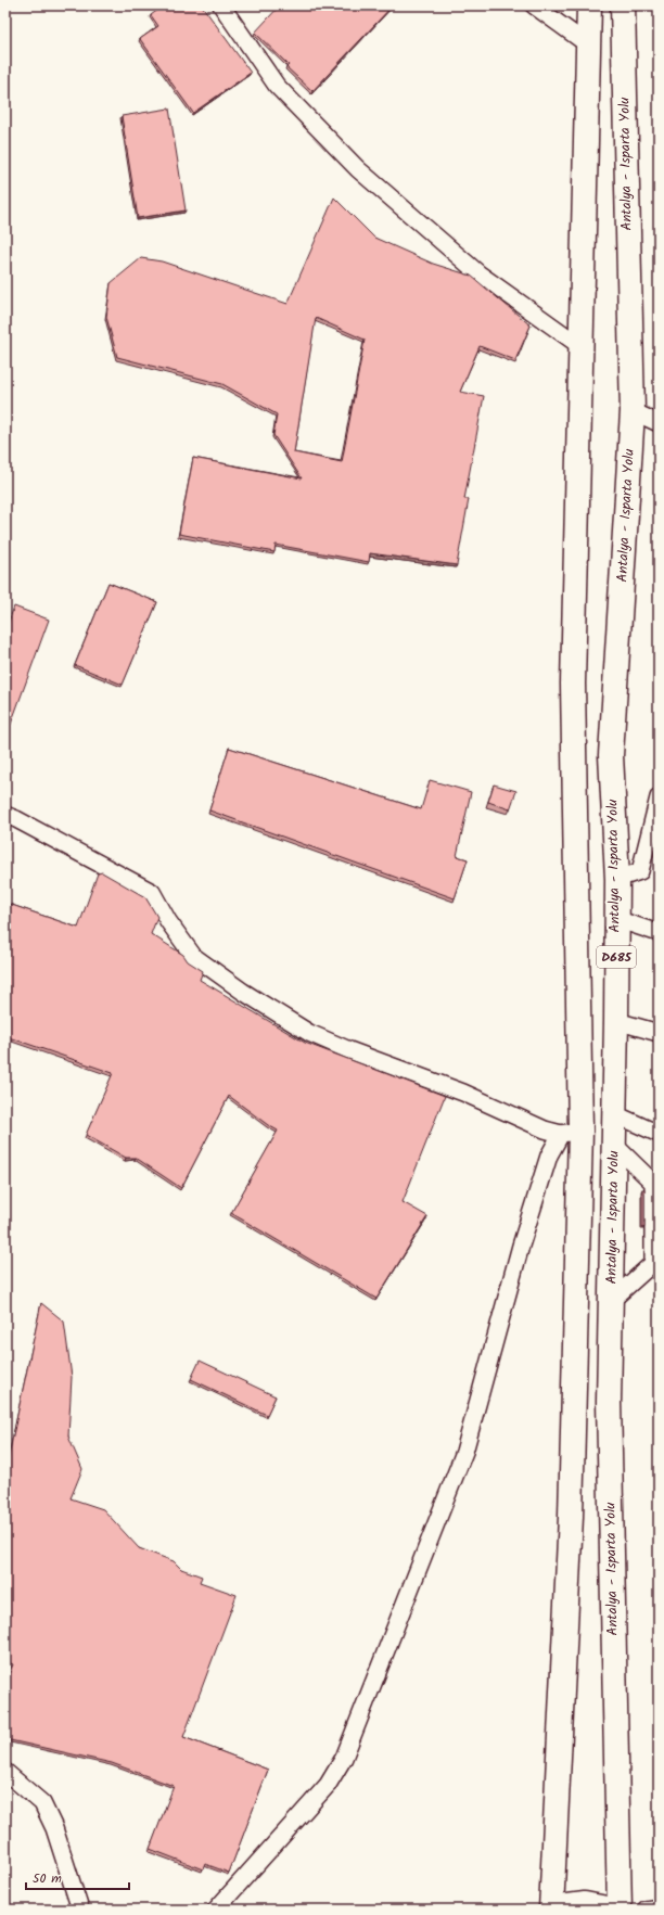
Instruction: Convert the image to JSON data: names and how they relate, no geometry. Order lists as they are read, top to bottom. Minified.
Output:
{"streets":{"highway":["Antalya - Isparta Yolu","D685"]},"scale_bar":"50 m"}
